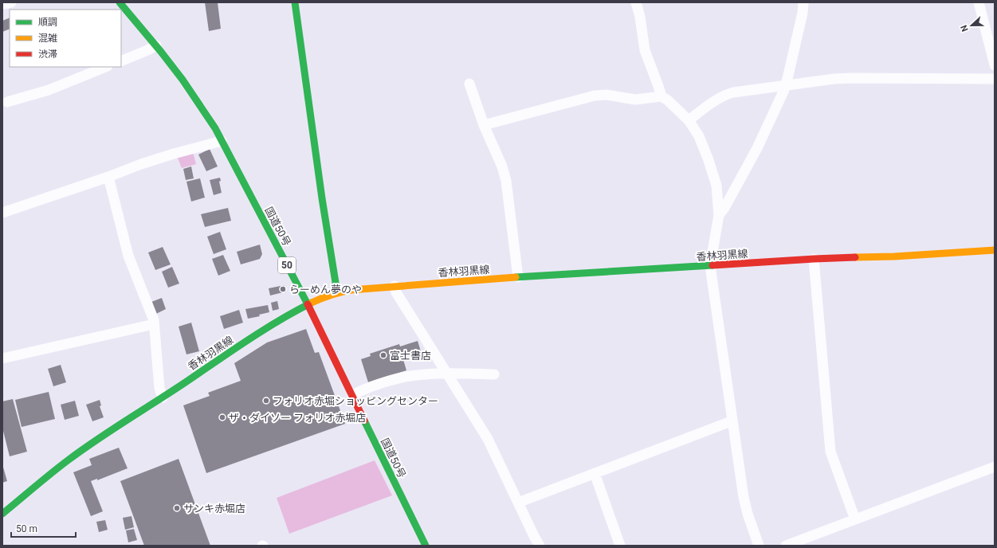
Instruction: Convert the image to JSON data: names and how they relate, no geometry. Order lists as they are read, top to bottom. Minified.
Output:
{"streets":{"main road":["国道50号","香林羽黒線","50"]},"crossings":[["国道50号","香林羽黒線"]],"places":["らーめん夢のや","富士書店","フォリオ赤堀ショッピングセンター","ザ・ダイソー フォリオ赤堀店","サンキ赤堀店"],"legend":["順調","混雑","渋滞"],"scale_bar":"50 m","north":"left"}
